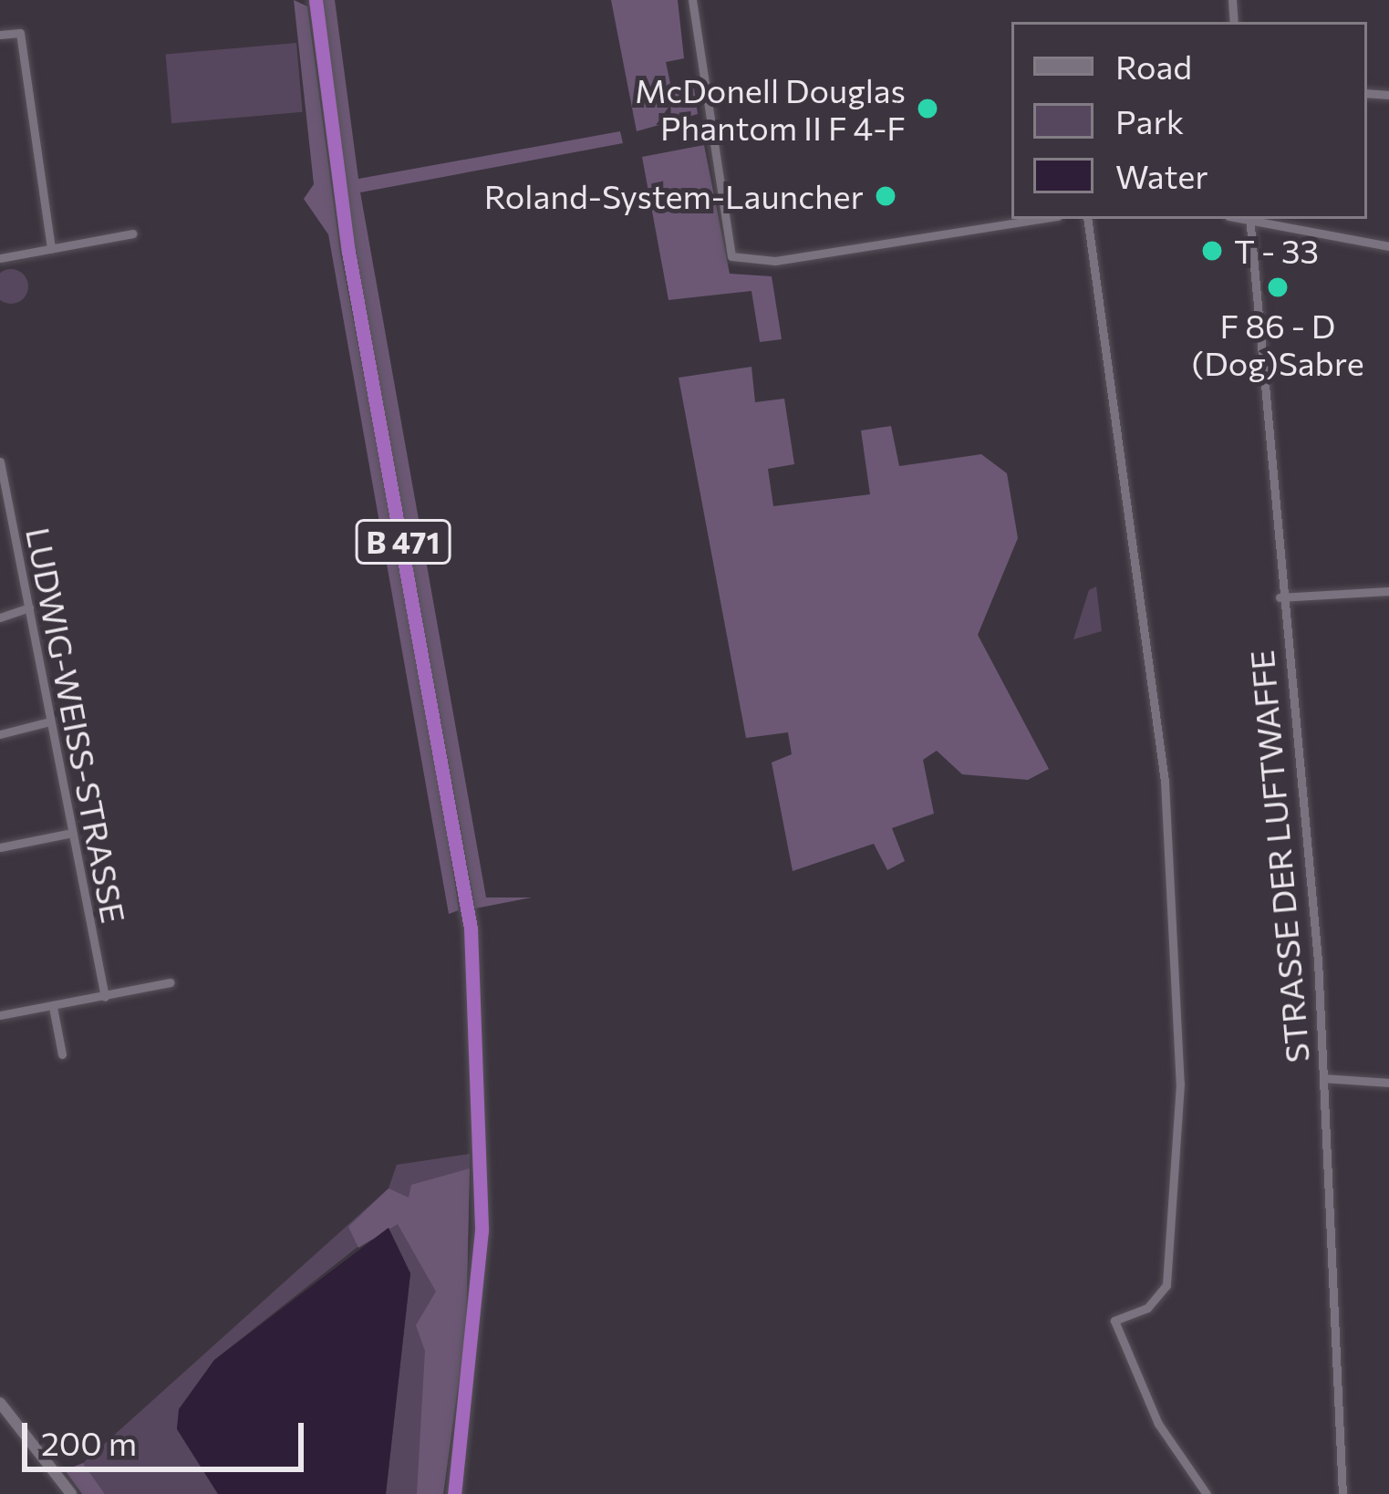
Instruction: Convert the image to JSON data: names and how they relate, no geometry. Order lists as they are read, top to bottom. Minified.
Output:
{"streets":{"highway":["B 471"],"street":["LUDWIG-WEISS-STRASSE","STRASSE DER LUFTWAFFE"]},"places":["McDonell Douglas Phantom II F 4-F","Roland-System-Launcher","T - 33","F 86 - D (Dog)Sabre"],"legend":["Road","Park","Water"],"scale_bar":"200 m"}
